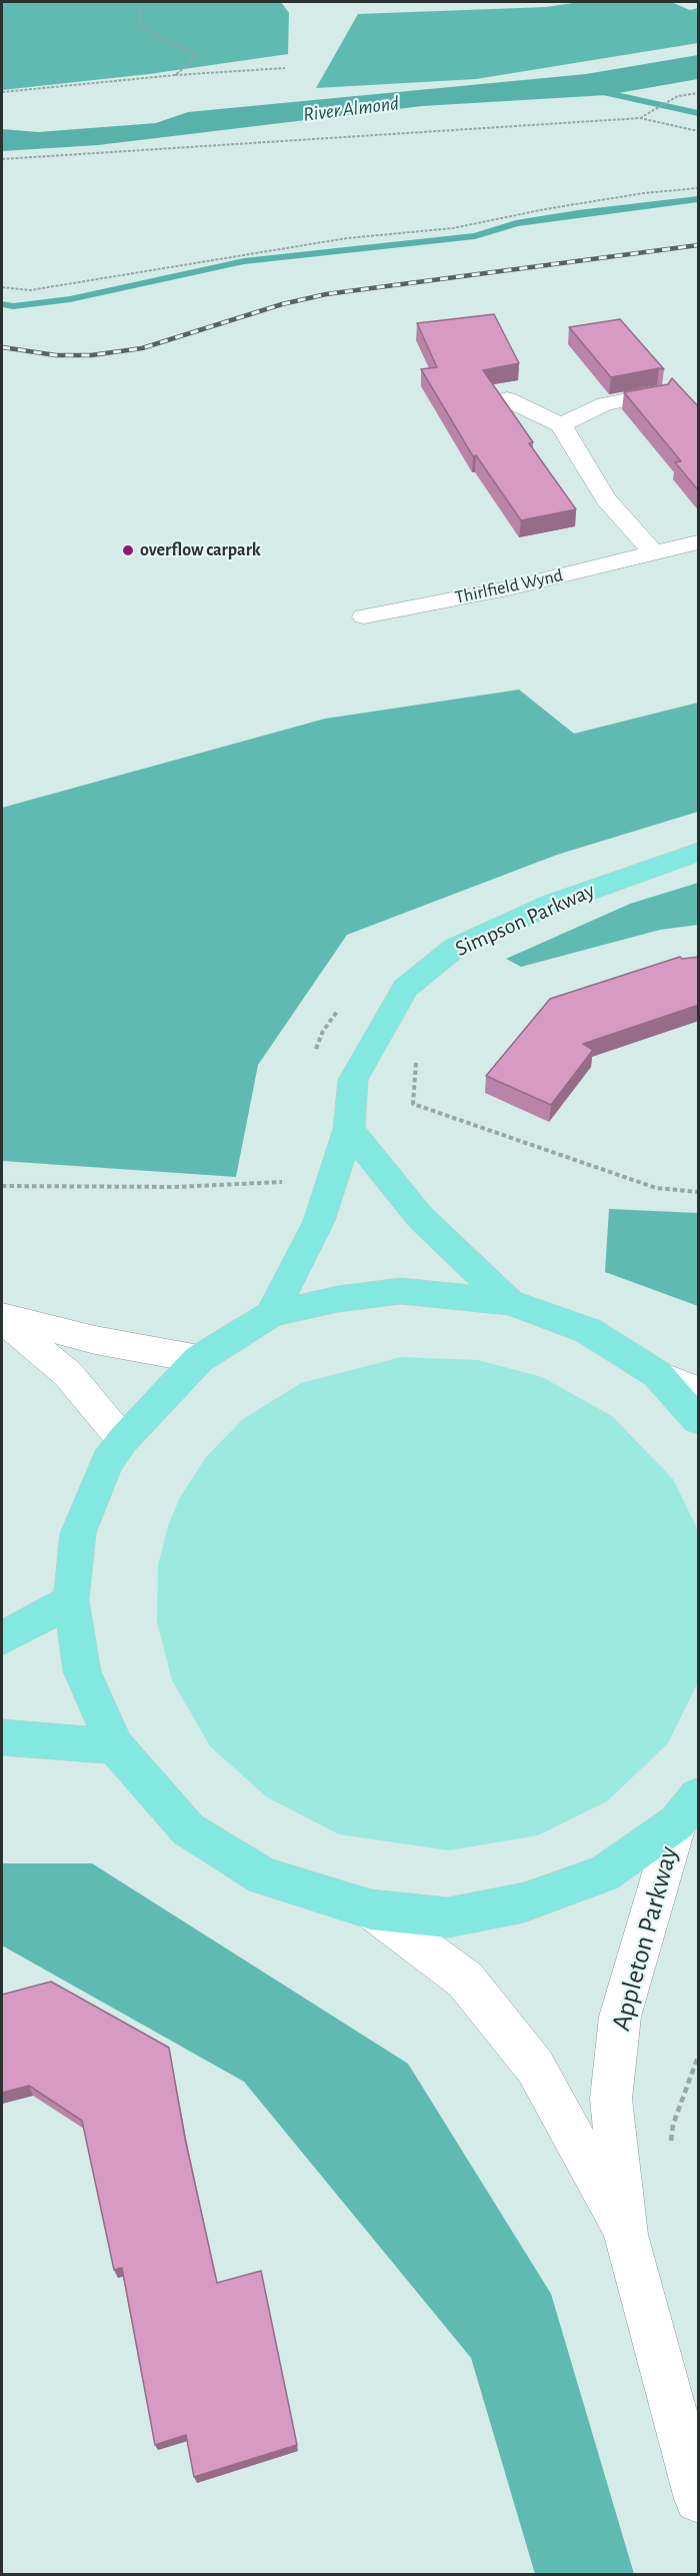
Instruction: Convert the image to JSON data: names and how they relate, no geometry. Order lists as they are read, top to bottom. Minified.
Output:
{"streets":{"main road":["Simpson Parkway"],"street":["Thirlfield Wynd","Appleton Parkway"]},"water":["River Almond"],"places":["overflow carpark"]}
